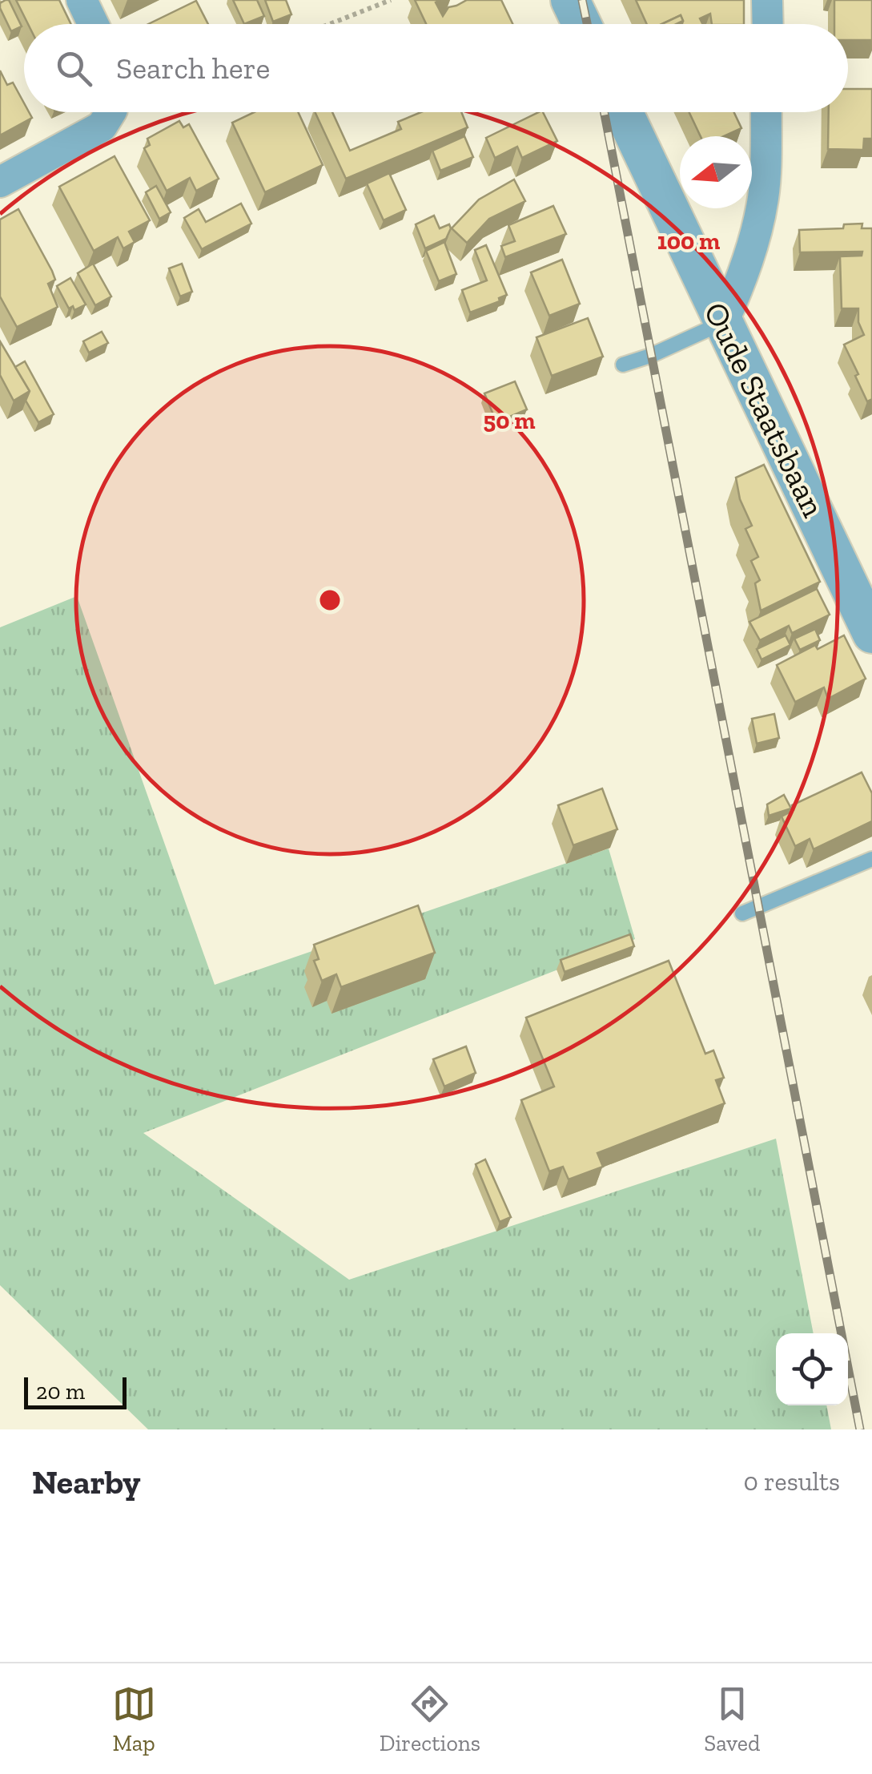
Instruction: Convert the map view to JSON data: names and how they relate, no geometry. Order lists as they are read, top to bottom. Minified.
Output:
{"streets":{"street":["Oude Staatsbaan"]},"scale_bar":"20 m","north":"left","page":{"search":"Search here","scale":"20 m","heading":["Nearby","0 results"],"nav":["Map","Directions","Saved"]},"rings":["100 m","50 m"]}
